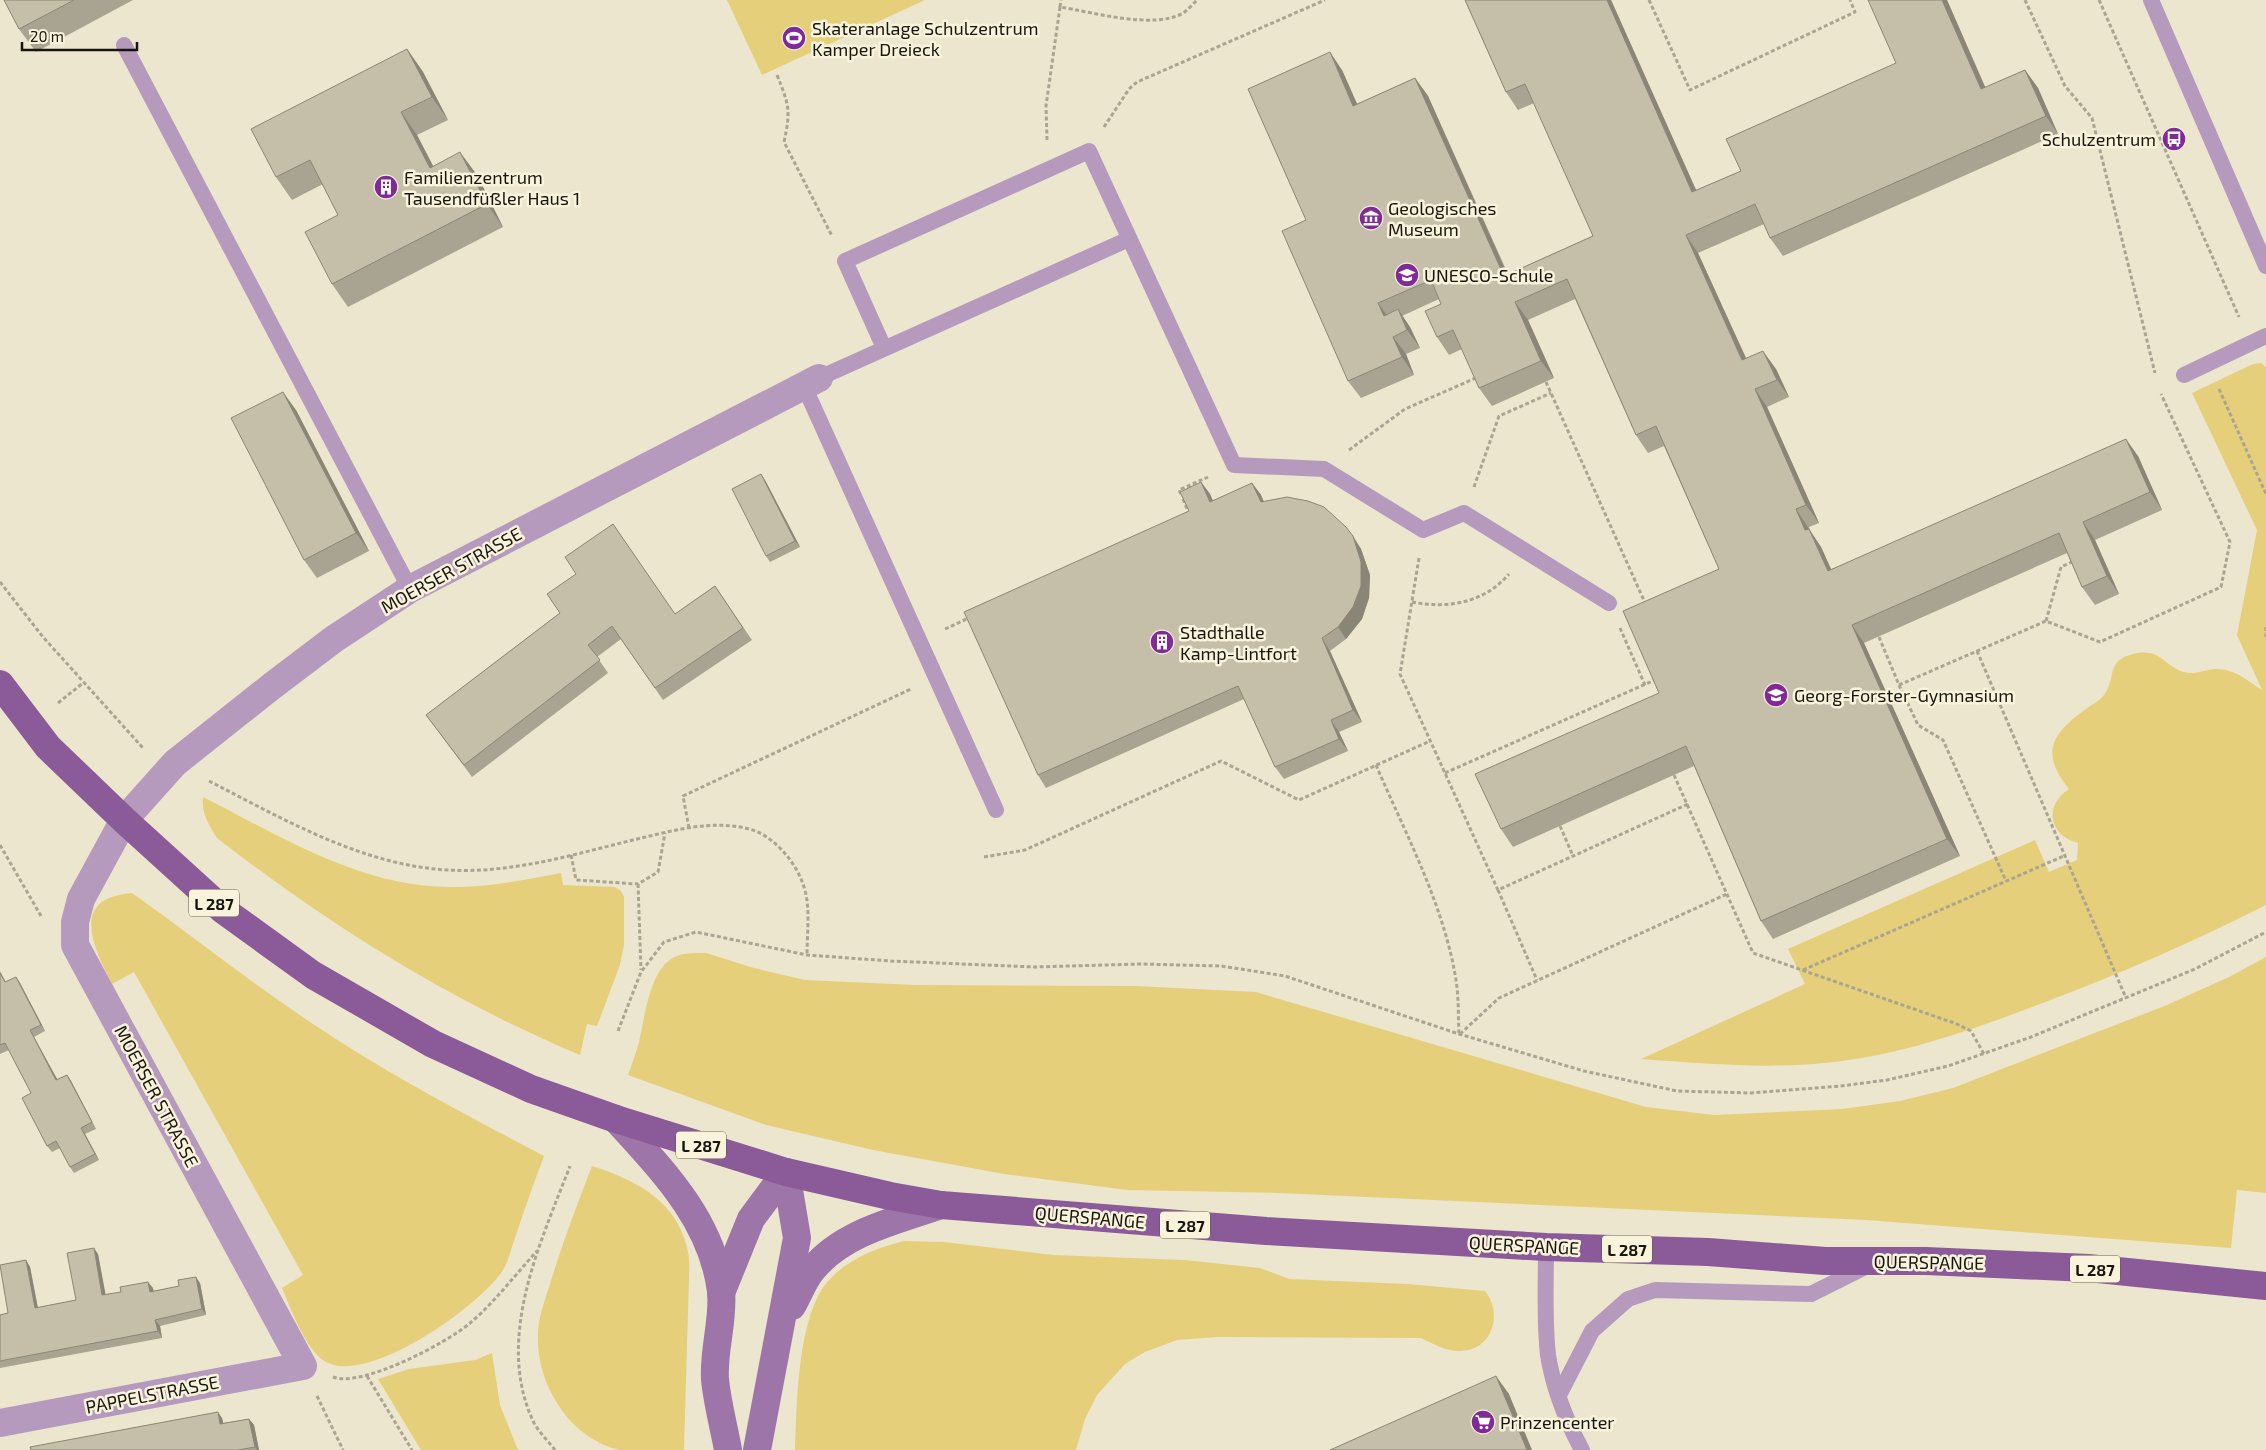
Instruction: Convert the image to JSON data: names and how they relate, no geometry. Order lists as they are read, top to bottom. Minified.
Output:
{"streets":{"main road":["L 287","QUERSPANGE"],"street":["MOERSER STRASSE","PAPPELSTRASSE"]},"crossings":[["MOERSER STRASSE","L 287"],["MOERSER STRASSE","PAPPELSTRASSE"],["L 287","QUERSPANGE"]],"places":{"sports":["Skateranlage Schulzentrum Kamper Dreieck"],"bus stop":["Schulzentrum"],"building":["Familienzentrum Tausendfüßler Haus 1","Stadthalle Kamp-Lintfort"],"museum":["Geologisches Museum"],"school or university":["UNESCO-Schule","Georg-Forster-Gymnasium"],"supermarket":["Prinzencenter"]},"scale_bar":"20 m"}
